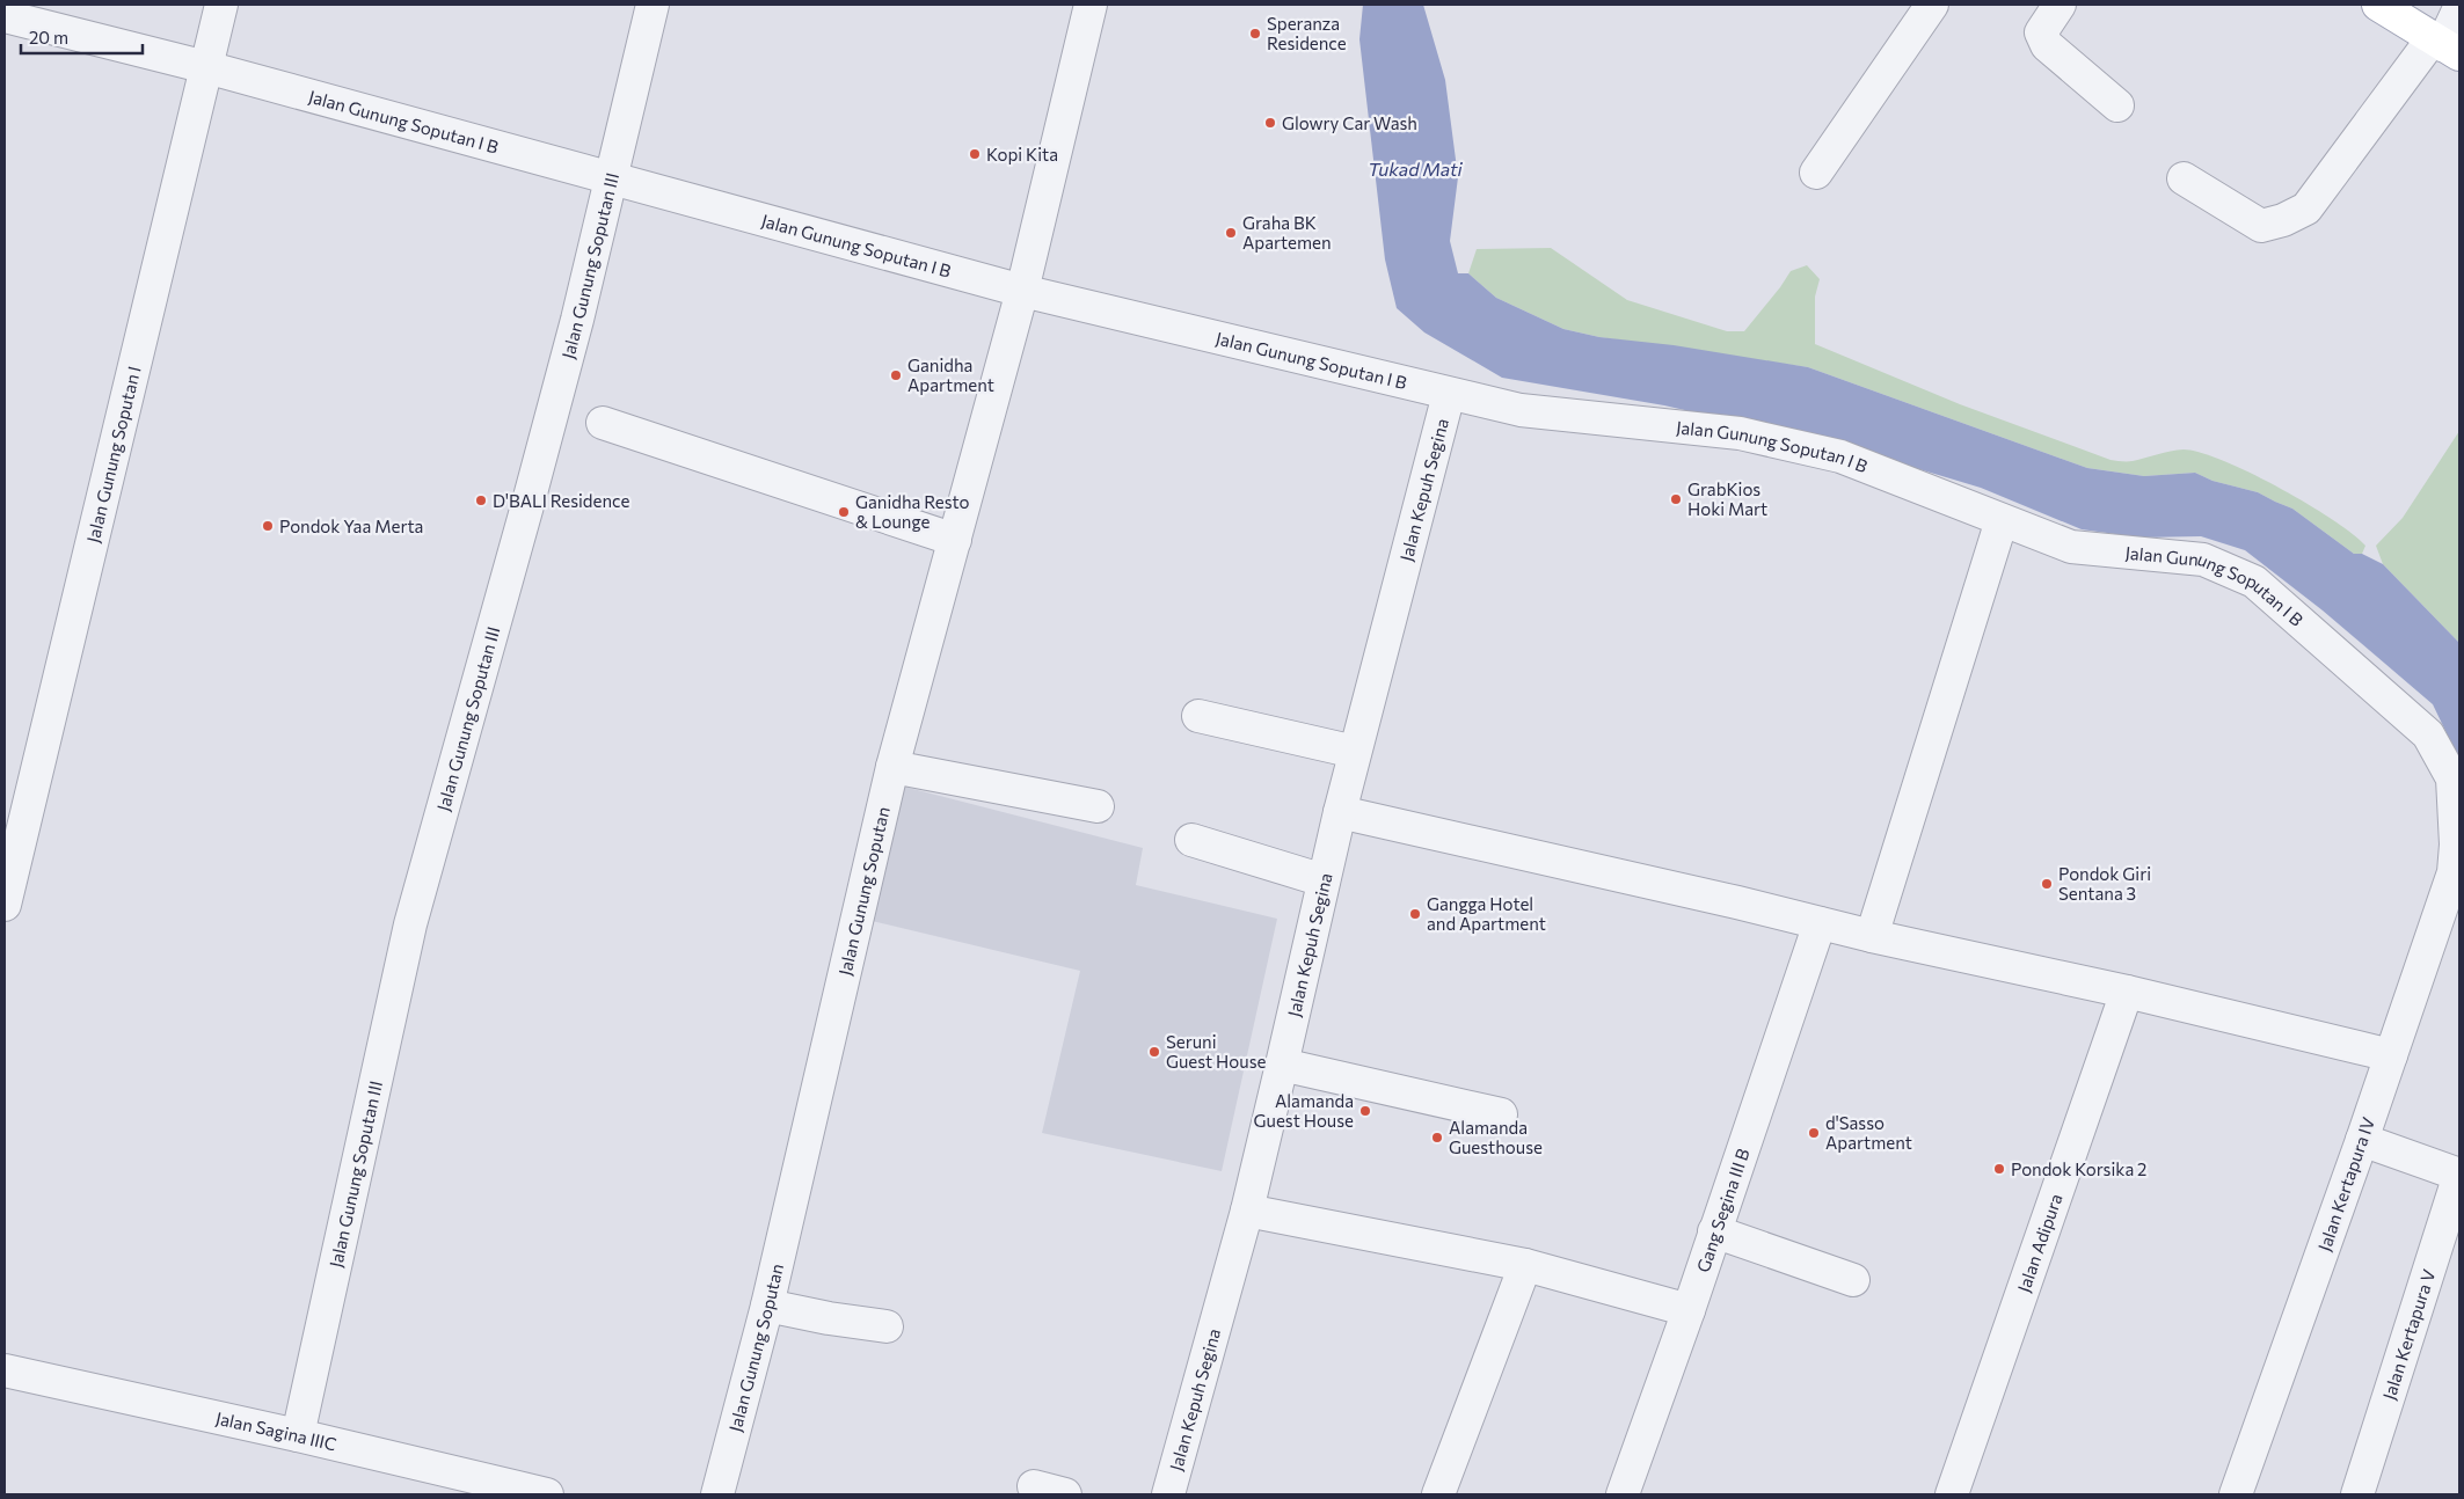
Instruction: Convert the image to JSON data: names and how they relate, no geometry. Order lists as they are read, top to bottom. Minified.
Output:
{"streets":{"street":["Jalan Gunung Soputan I B","Jalan Gunung Soputan III","Jalan Gunung Soputan I","Jalan Kepuh Segina","Jalan Gunung Soputan","Jalan Kertapura IV","Gang Segina III B","Jalan Adipura","Jalan Kertapura V","Jalan Sagina IIIC"]},"crossings":[["Jalan Gunung Soputan I B","Jalan Gunung Soputan III"],["Jalan Gunung Soputan I B","Jalan Gunung Soputan I"],["Jalan Gunung Soputan I B","Jalan Kepuh Segina"],["Jalan Gunung Soputan I B","Jalan Gunung Soputan"],["Jalan Gunung Soputan I B","Jalan Kertapura IV"],["Jalan Gunung Soputan III","Jalan Sagina IIIC"]],"water":["Tukad Mati"],"places":["Speranza Residence","Glowry Car Wash","Kopi Kita","Graha BK Apartemen","Ganidha Apartment","GrabKios Hoki Mart","D'BALI Residence","Ganidha Resto & Lounge","Pondok Yaa Merta","Pondok Giri Sentana 3","Gangga Hotel and Apartment","Seruni Guest House","Alamanda Guest House","d'Sasso Apartment","Alamanda Guesthouse","Pondok Korsika 2"],"scale_bar":"20 m"}
